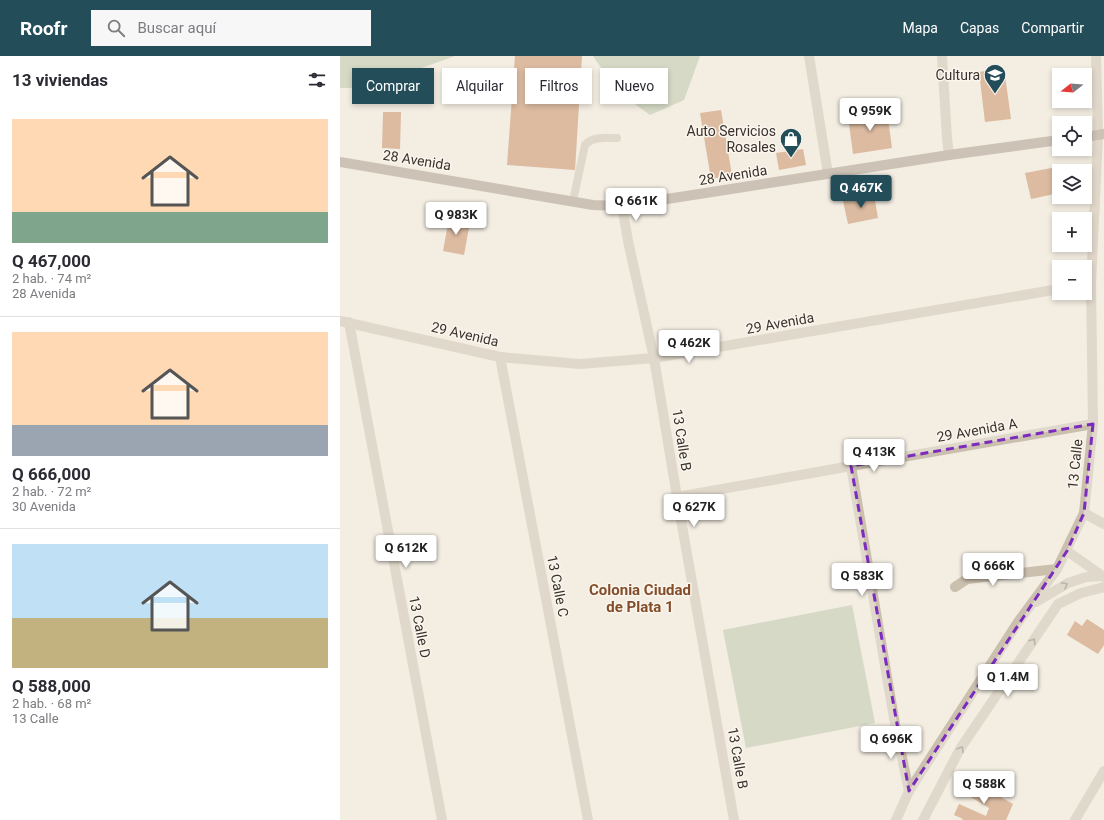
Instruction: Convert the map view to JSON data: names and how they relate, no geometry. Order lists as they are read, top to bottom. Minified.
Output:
{"streets":{"main road":["28 Avenida"],"street":["29 Avenida","29 Avenida A","13 Calle B","13 Calle","13 Calle C","13 Calle D"]},"crossings":[["28 Avenida","13 Calle B"],["29 Avenida","13 Calle B"],["29 Avenida","13 Calle C"],["29 Avenida","13 Calle D"],["29 Avenida A","13 Calle B"],["29 Avenida A","13 Calle"]],"districts":["Colonia Ciudad de Plata 1"],"places":{"school or university":["Cultura"],"shop":["Auto Servicios Rosales"]},"north":"left","page":{"header":"Roofr","search":"Buscar aquí","nav":["Mapa","Capas","Compartir"],"heading":"13 viviendas","map_buttons":["+","−"],"chip":["Comprar","Alquilar","Filtros","Nuevo"],"price":["Q 959K","Q 467K","Q 661K","Q 983K","Q 462K","Q 413K","Q 627K","Q 612K","Q 666K","Q 583K","Q 1.4M","Q 696K","Q 588K"],"list":[{"name":"Q 467,000","note":"2 hab. · 74 m² · 28 Avenida"},{"name":"Q 666,000","note":"2 hab. · 72 m² · 30 Avenida"},{"name":"Q 588,000","note":"2 hab. · 68 m² · 13 Calle"}]}}
